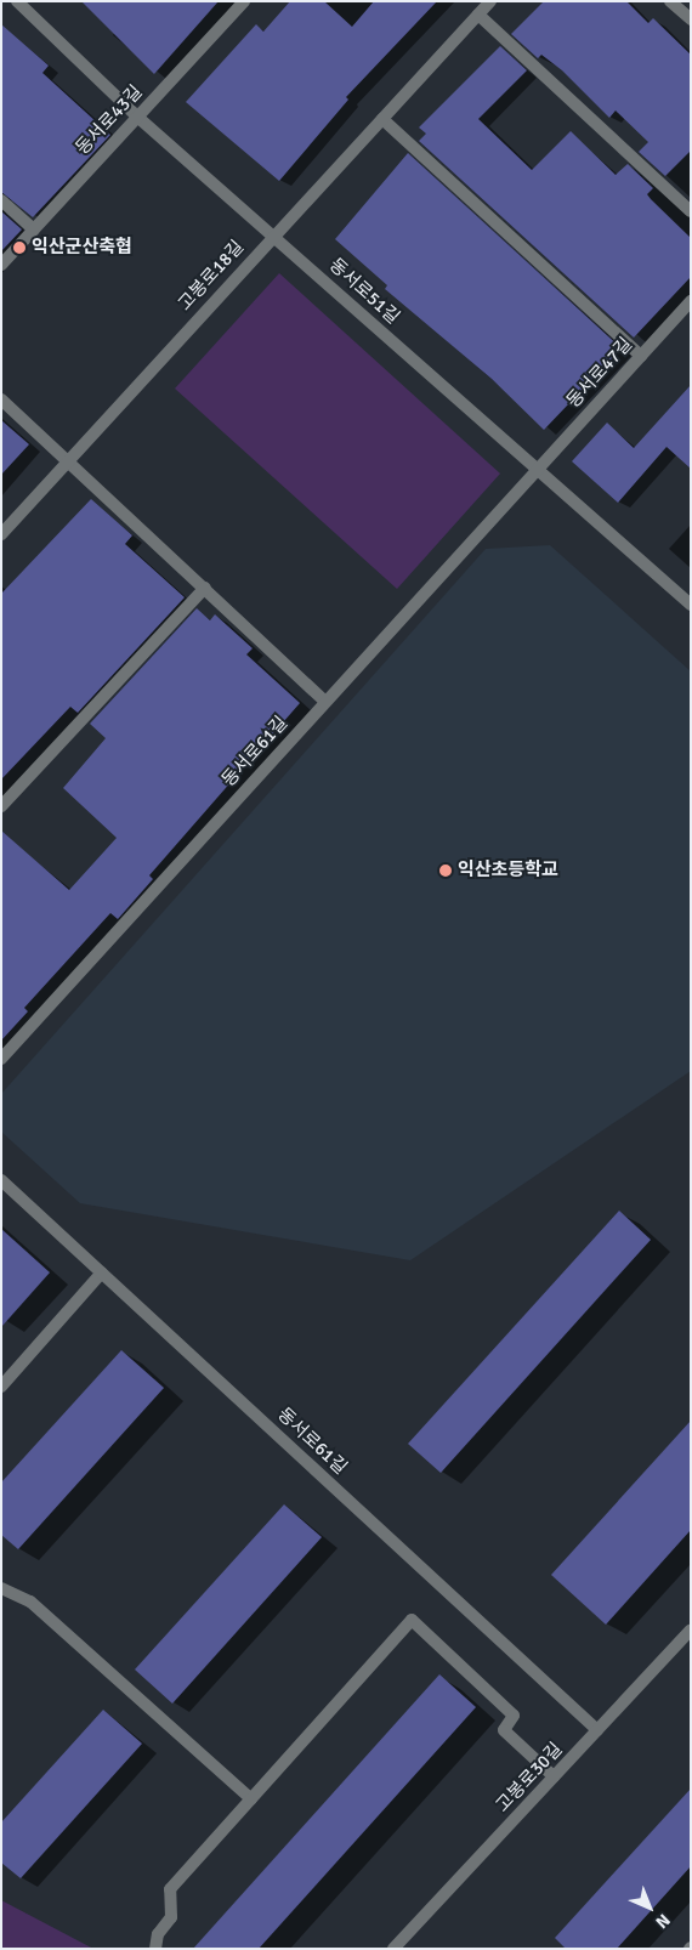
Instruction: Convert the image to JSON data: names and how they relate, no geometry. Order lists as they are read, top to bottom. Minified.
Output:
{"streets":{"street":["동서로43길","고봉로18길","동서로51길","동서로47길","동서로61길","고봉로30길"]},"crossings":[["동서로43길","동서로51길"],["고봉로18길","동서로51길"],["동서로51길","동서로47길"],["동서로51길","동서로61길"],["동서로47길","동서로61길"],["동서로61길","고봉로30길"]],"places":["익산군산축협","익산초등학교"],"north":"bottom right"}
